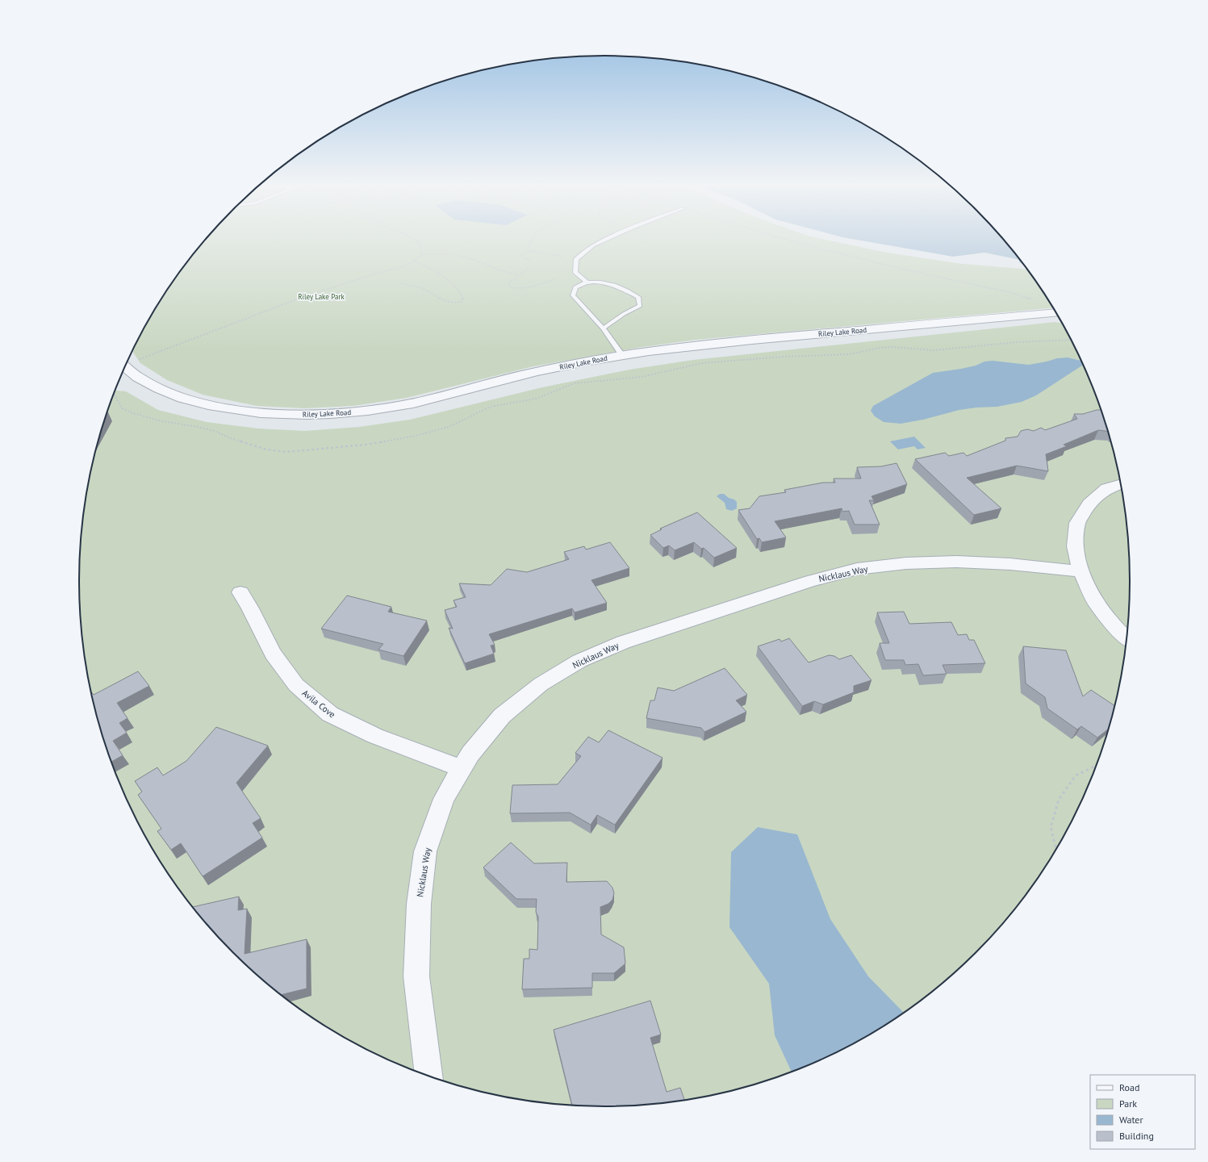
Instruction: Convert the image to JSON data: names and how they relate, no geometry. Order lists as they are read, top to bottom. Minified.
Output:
{"streets":{"street":["Riley Lake Road","Nicklaus Way","Avila Cove"]},"crossings":[["Nicklaus Way","Avila Cove"]],"parks":["Riley Lake Park"],"legend":["Road","Park","Water","Building"]}
